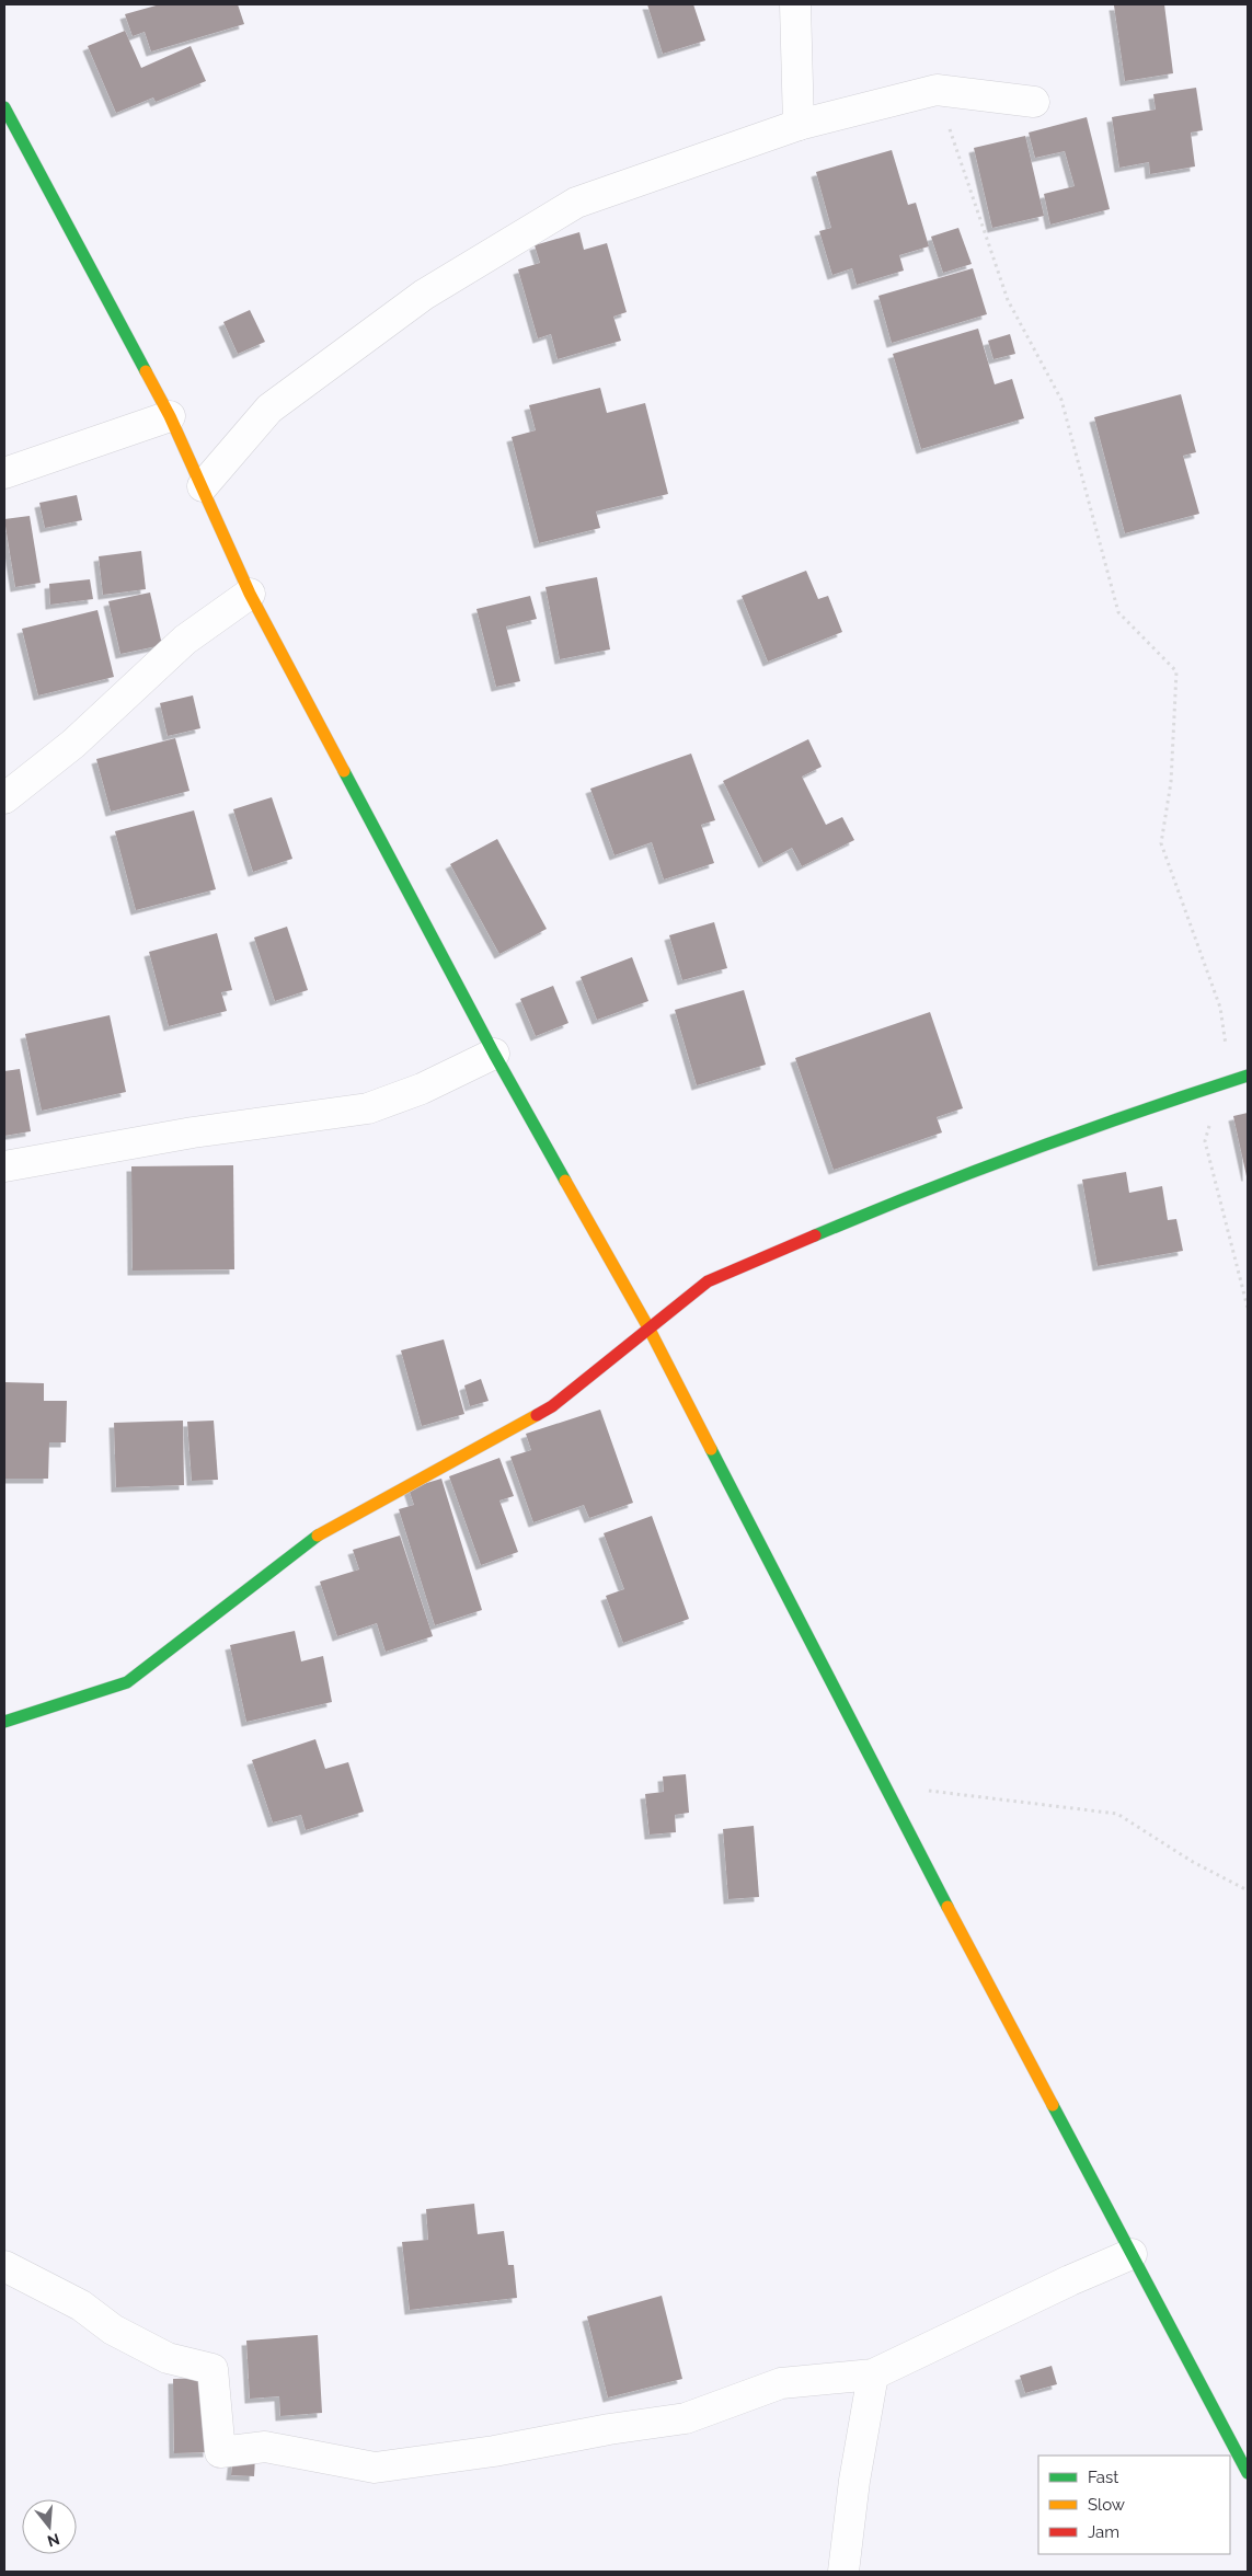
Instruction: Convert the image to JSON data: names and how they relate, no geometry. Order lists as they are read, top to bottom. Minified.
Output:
{"legend":["Fast","Slow","Jam"],"north":"bottom"}
